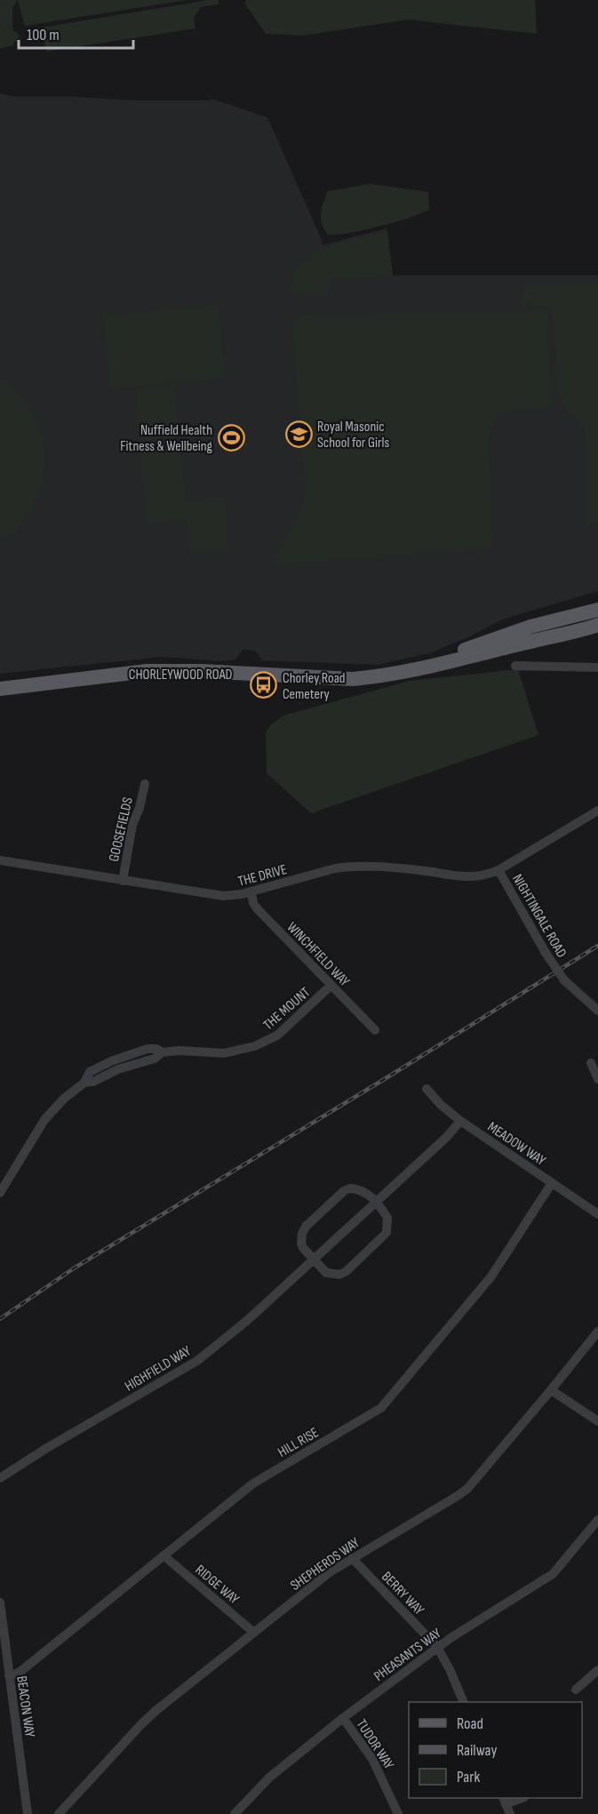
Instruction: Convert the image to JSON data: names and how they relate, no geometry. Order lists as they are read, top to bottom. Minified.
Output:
{"streets":{"main road":["CHORLEYWOOD ROAD"],"street":["GOOSEFIELDS","THE DRIVE","NIGHTINGALE ROAD","WINCHFIELD WAY","THE MOUNT","MEADOW WAY","HIGHFIELD WAY","HILL RISE","SHEPHERDS WAY","RIDGE WAY","BERRY WAY","PHEASANTS WAY","BEACON WAY","TUDOR WAY"]},"crossings":[["GOOSEFIELDS","THE DRIVE"],["THE DRIVE","NIGHTINGALE ROAD"],["THE DRIVE","WINCHFIELD WAY"],["WINCHFIELD WAY","THE MOUNT"],["MEADOW WAY","HIGHFIELD WAY"],["MEADOW WAY","HILL RISE"],["HILL RISE","RIDGE WAY"],["HILL RISE","BEACON WAY"],["SHEPHERDS WAY","RIDGE WAY"],["SHEPHERDS WAY","BERRY WAY"],["BERRY WAY","PHEASANTS WAY"],["PHEASANTS WAY","TUDOR WAY"]],"places":{"school or university":["Royal Masonic School for Girls"],"sports":["Nuffield Health Fitness & Wellbeing"],"bus stop":["Chorley Road Cemetery"]},"legend":["Road","Railway","Park"],"scale_bar":"100 m"}
